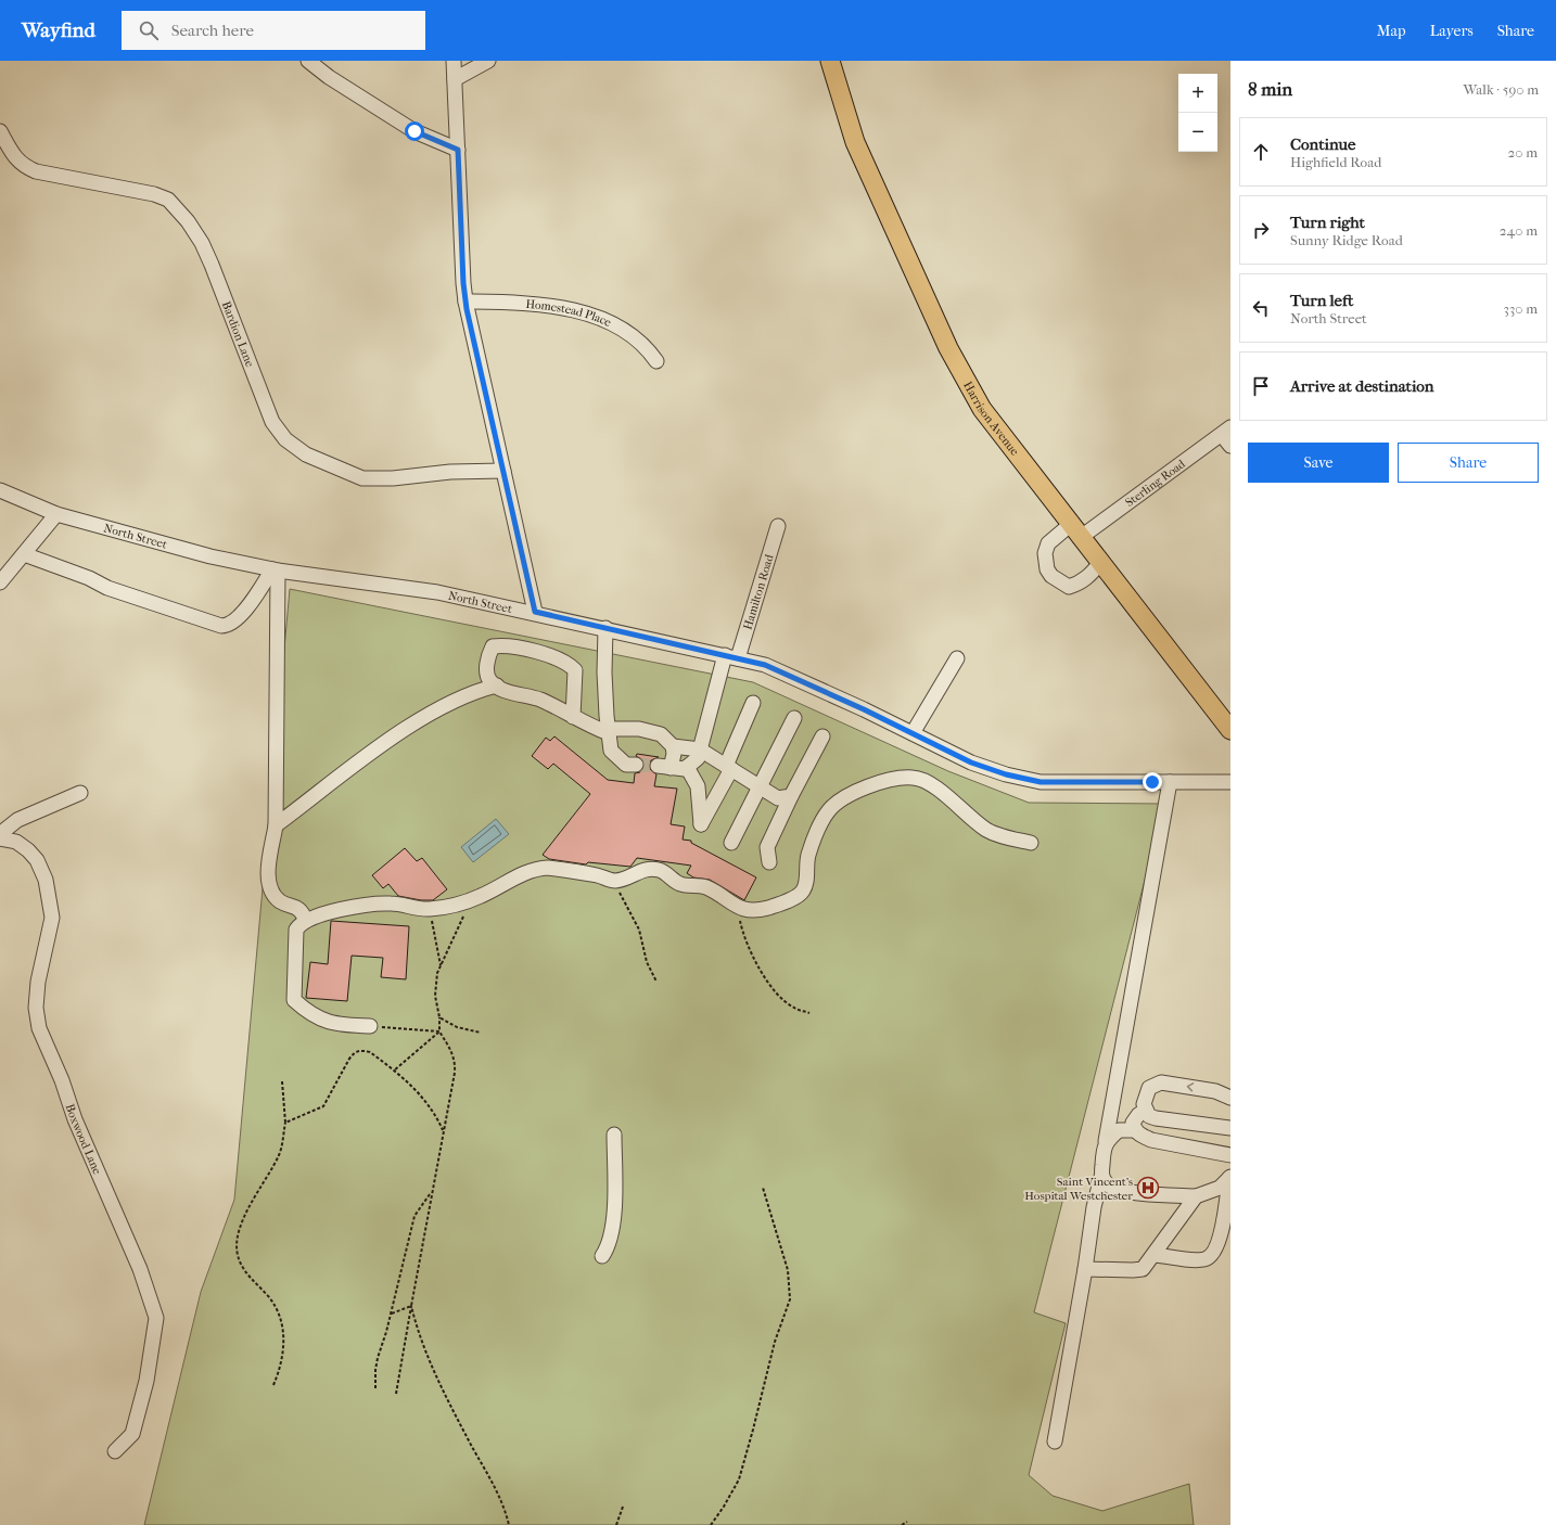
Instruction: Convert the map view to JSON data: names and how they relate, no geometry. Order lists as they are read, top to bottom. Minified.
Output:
{"streets":{"main road":["Harrison Avenue"],"street":["Homestead Place","Bardion Lane","Sterling Road","North Street","Hamilton Road","Boxwood Lane"]},"crossings":[["Harrison Avenue","Sterling Road"],["North Street","Hamilton Road"]],"places":{"hospital":["Saint Vincent's Hospital Westchester"]},"page":{"header":"Wayfind","search":"Search here","nav":["Map","Layers","Share"],"heading":["8 min","Walk · 590 m"],"map_buttons":["+","−"],"list":[["Continue","Highfield Road","20 m"],["Turn right","Sunny Ridge Road","240 m"],["Turn left","North Street","330 m"],"Arrive at destination"],"buttons":["Save","Share"]}}
